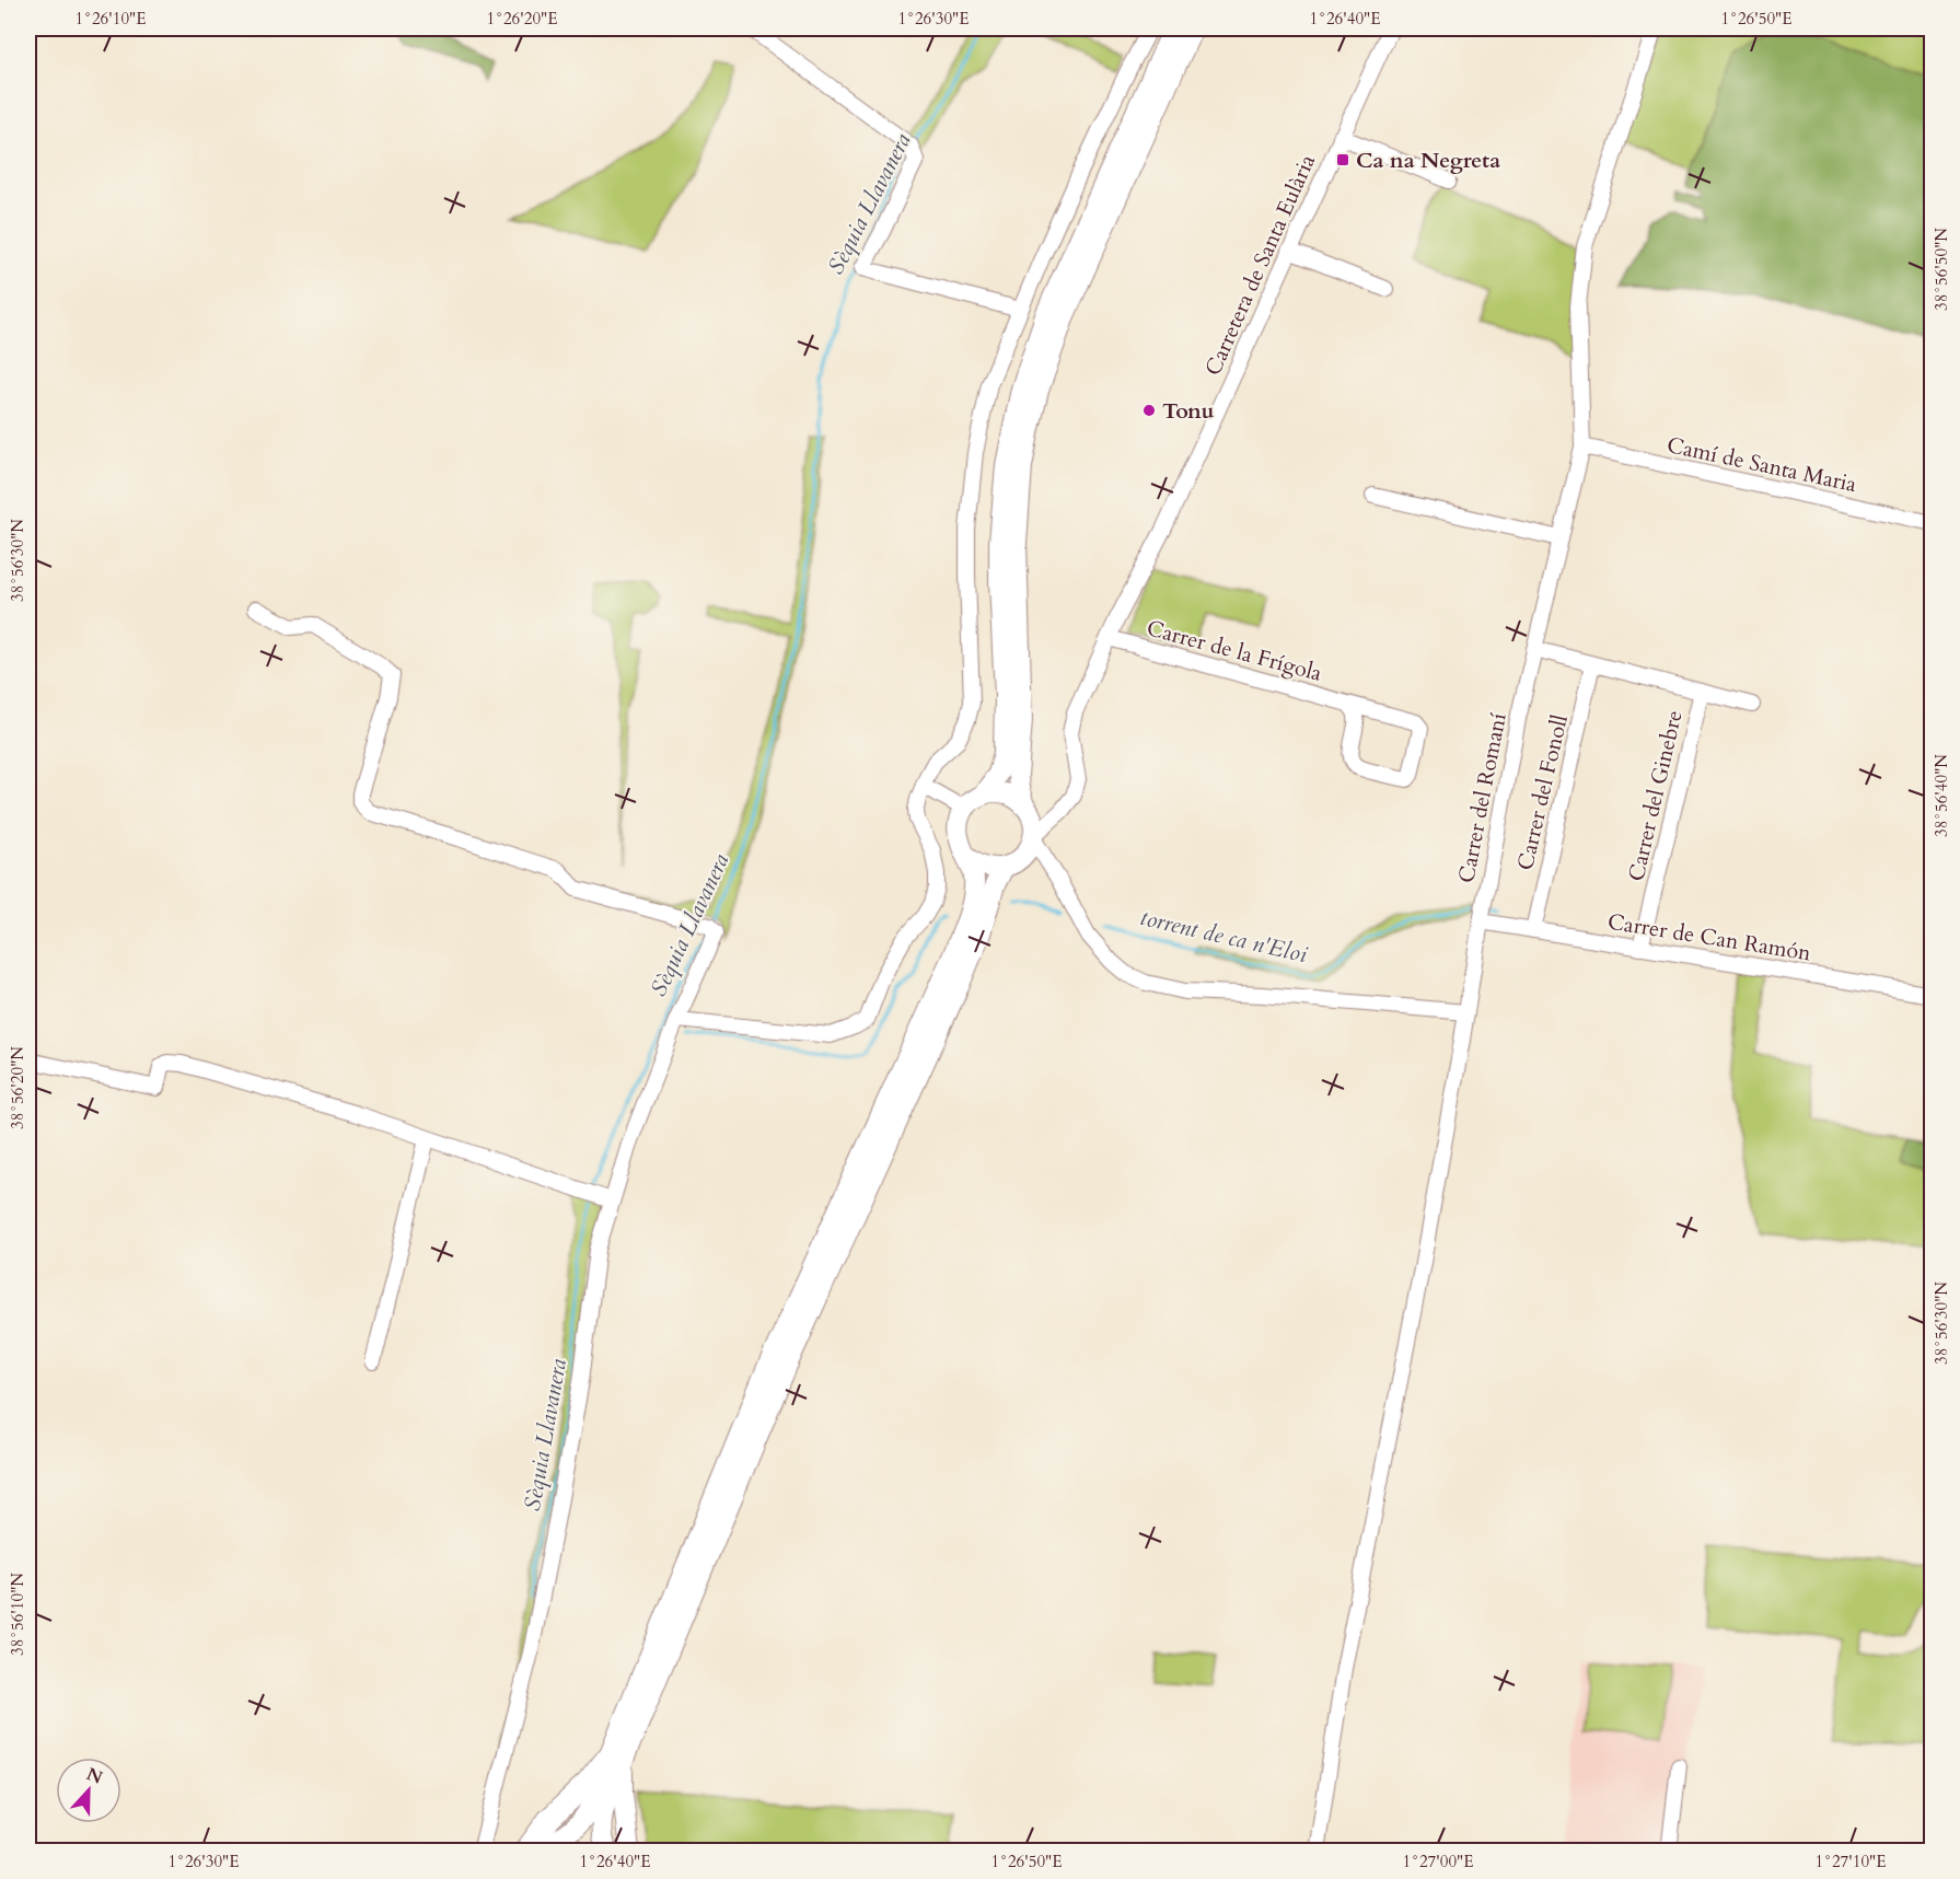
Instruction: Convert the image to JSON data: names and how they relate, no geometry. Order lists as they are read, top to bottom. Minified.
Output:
{"streets":{"street":["Carretera de Santa Eulària","Camí de Santa Maria","Carrer de la Frígola","Carrer del Fonoll","Carrer del Ginebre","Carrer del Romaní","Carrer de Can Ramón"]},"crossings":[["Carretera de Santa Eulària","Carrer de la Frígola"],["Camí de Santa Maria","Carrer del Romaní"],["Carrer del Fonoll","Carrer del Ginebre"],["Carrer del Fonoll","Carrer de Can Ramón"],["Carrer del Ginebre","Carrer del Romaní"],["Carrer del Ginebre","Carrer de Can Ramón"],["Carrer del Romaní","Carrer de Can Ramón"]],"water":["Sèquia Llavanera","torrent de ca n'Eloi"],"places":{"transit":["Ca na Negreta"],"other":["Tonu"]},"north":"top","coordinates":["1°26'10\"E","1°26'20\"E","1°26'30\"E","1°26'40\"E","1°26'50\"E","38°56'50\"N","38°56'30\"N","38°56'40\"N","38°56'20\"N","38°56'10\"N","1°27'00\"E","1°27'10\"E"]}
